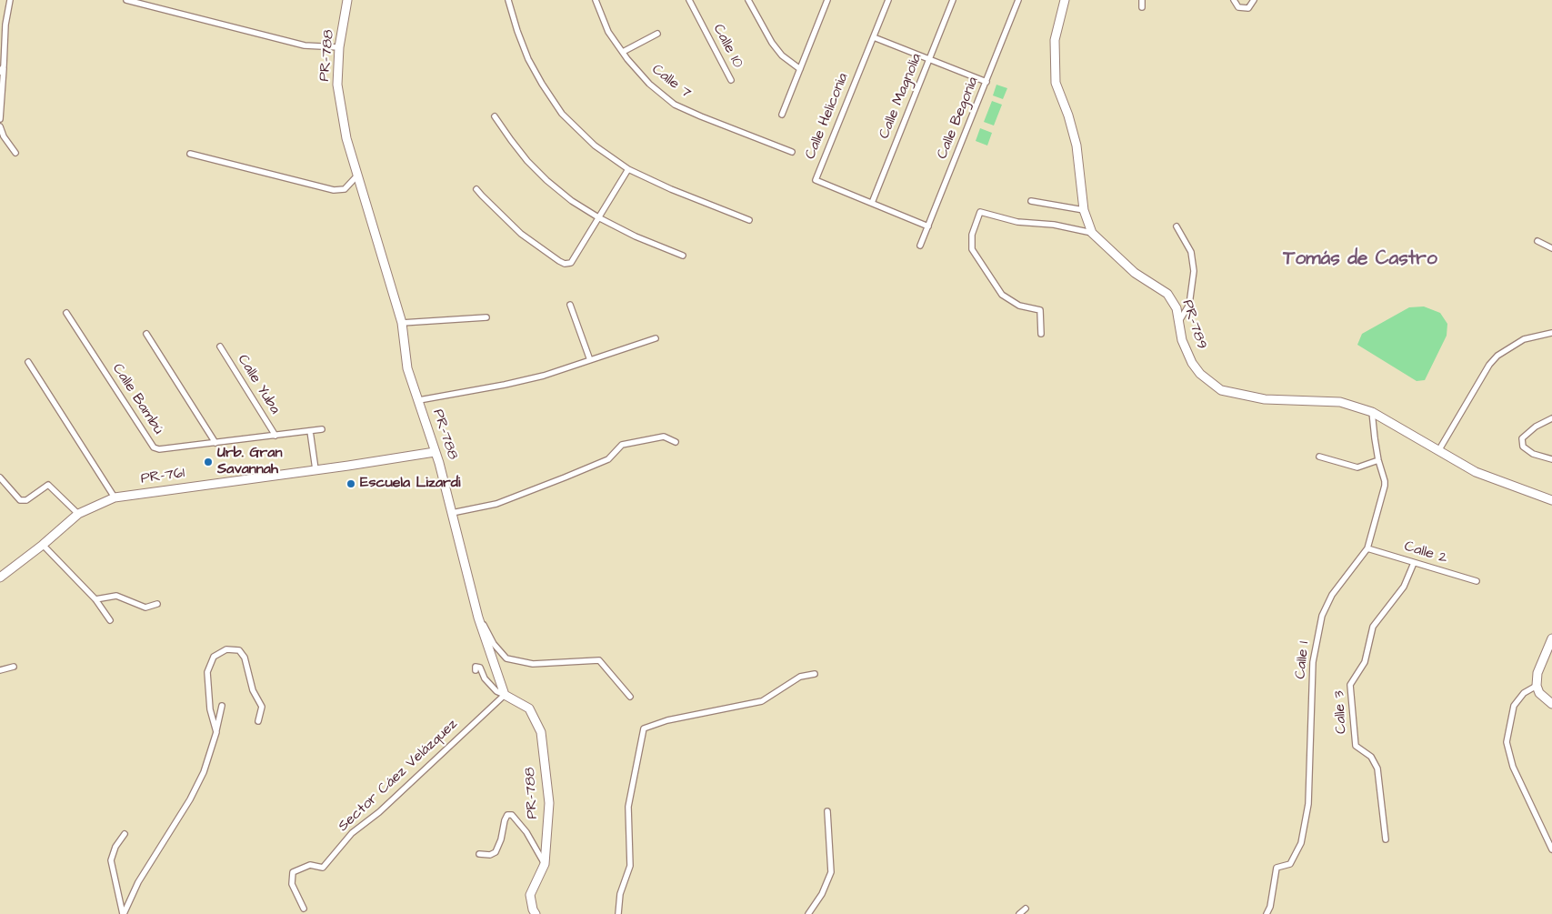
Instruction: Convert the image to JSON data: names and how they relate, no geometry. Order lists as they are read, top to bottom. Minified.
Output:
{"streets":{"street":["Calle 10","PR-788","Calle 7","Calle Magnolia","Calle Heliconia","Calle Begonia","PR-789","Calle Yuba","Calle Bambú","PR-761","Calle 2","Calle 1","Calle 3","Sector Cáez Velázquez"]},"crossings":[["PR-788","PR-761"],["PR-788","Sector Cáez Velázquez"],["Calle Magnolia","Calle Heliconia"],["Calle Heliconia","Calle Begonia"],["PR-789","Calle 1"],["Calle Yuba","Calle Bambú"],["Calle 2","Calle 1"],["Calle 2","Calle 3"]],"districts":["Tomás de Castro"],"places":["Urb. Gran Savannah","Escuela Lizardi"]}
